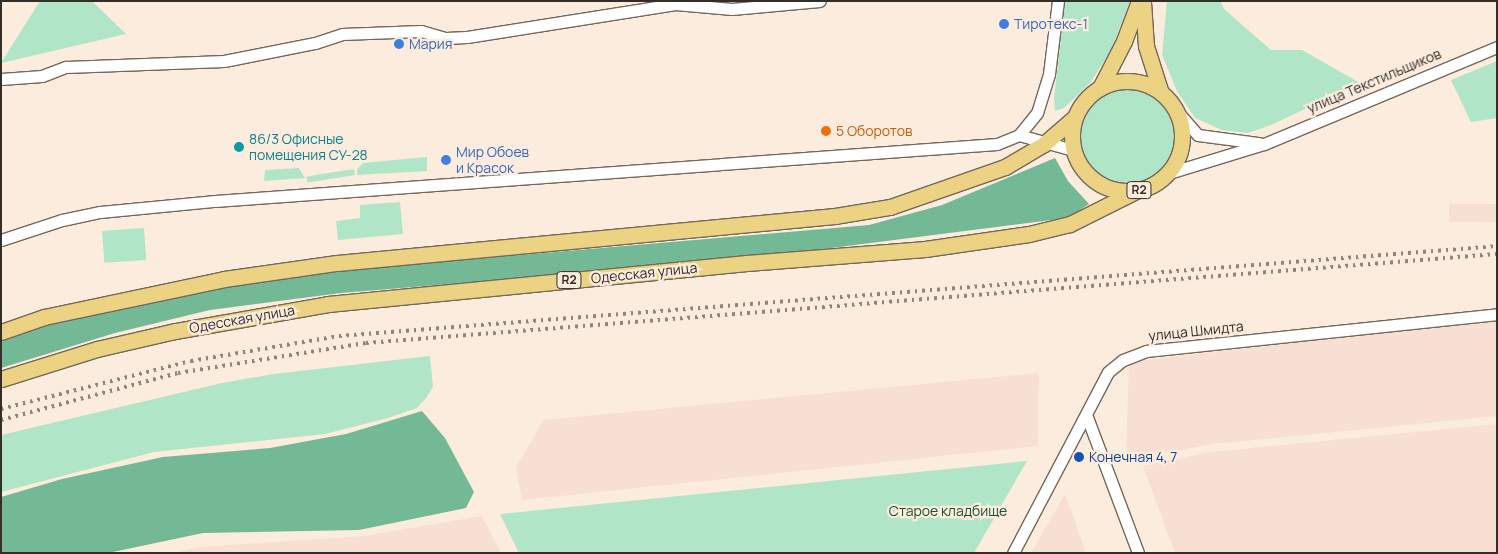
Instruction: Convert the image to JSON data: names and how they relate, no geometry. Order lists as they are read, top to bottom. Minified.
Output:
{"streets":{"main road":["R2","Одесская улица"],"street":["улица Текстильщиков","улица Шмидта"]},"crossings":[["улица Текстильщиков","R2"],["улица Текстильщиков","Одесская улица"],["R2","Одесская улица"]],"parks":["Старое кладбище"],"places":["Тиротекс-1","Мария","5 Оборотов","86/3 Офисные помещения СУ-28","Мир Обоев и Красок","Конечная 4, 7"]}
